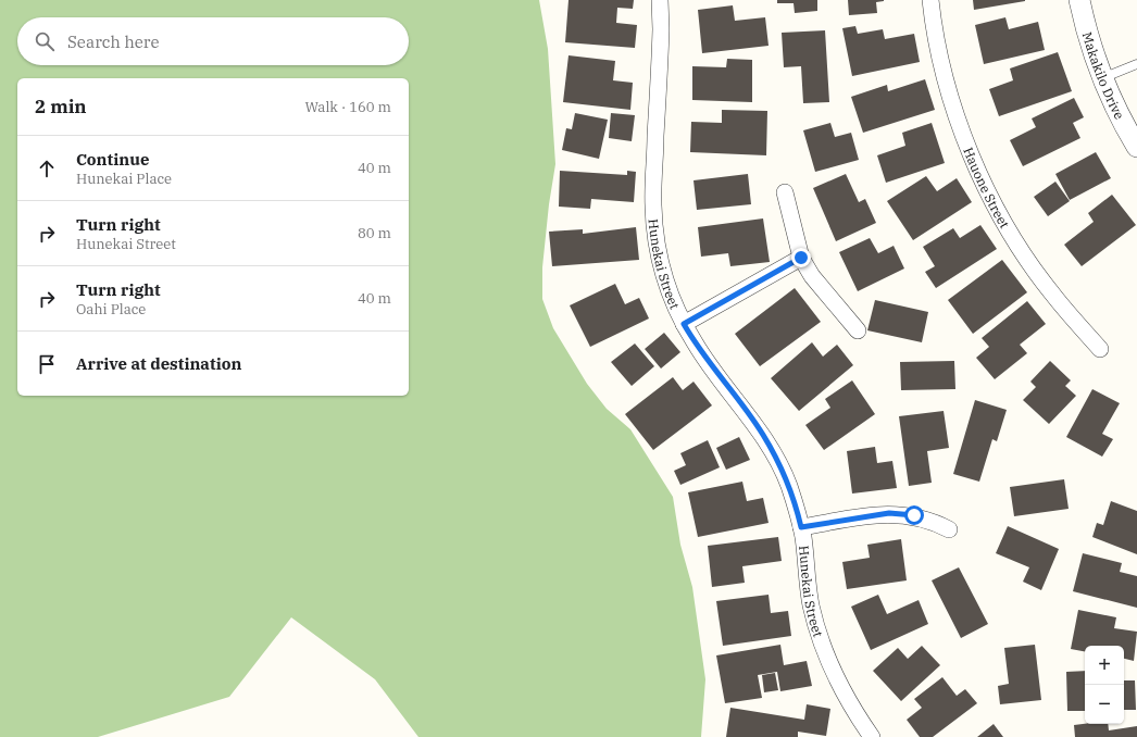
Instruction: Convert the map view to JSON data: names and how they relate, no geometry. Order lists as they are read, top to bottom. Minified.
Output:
{"streets":{"street":["Makakilo Drive","Hauone Street","Hunekai Street"]},"page":{"search":"Search here","heading":["2 min","Walk · 160 m"],"list":[["Continue","Hunekai Place","40 m"],["Turn right","Hunekai Street","80 m"],["Turn right","Oahi Place","40 m"],"Arrive at destination"],"map_buttons":["+","−"]}}
